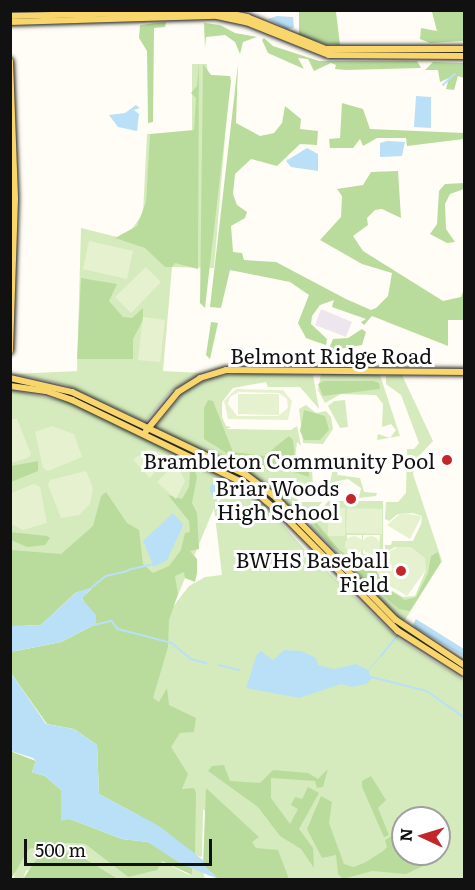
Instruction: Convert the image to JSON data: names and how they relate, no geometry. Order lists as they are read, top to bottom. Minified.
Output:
{"streets":{"main road":["Belmont Ridge Road"]},"places":["Brambleton Community Pool","Briar Woods High School","BWHS Baseball Field"],"scale_bar":"500 m","north":"left"}
